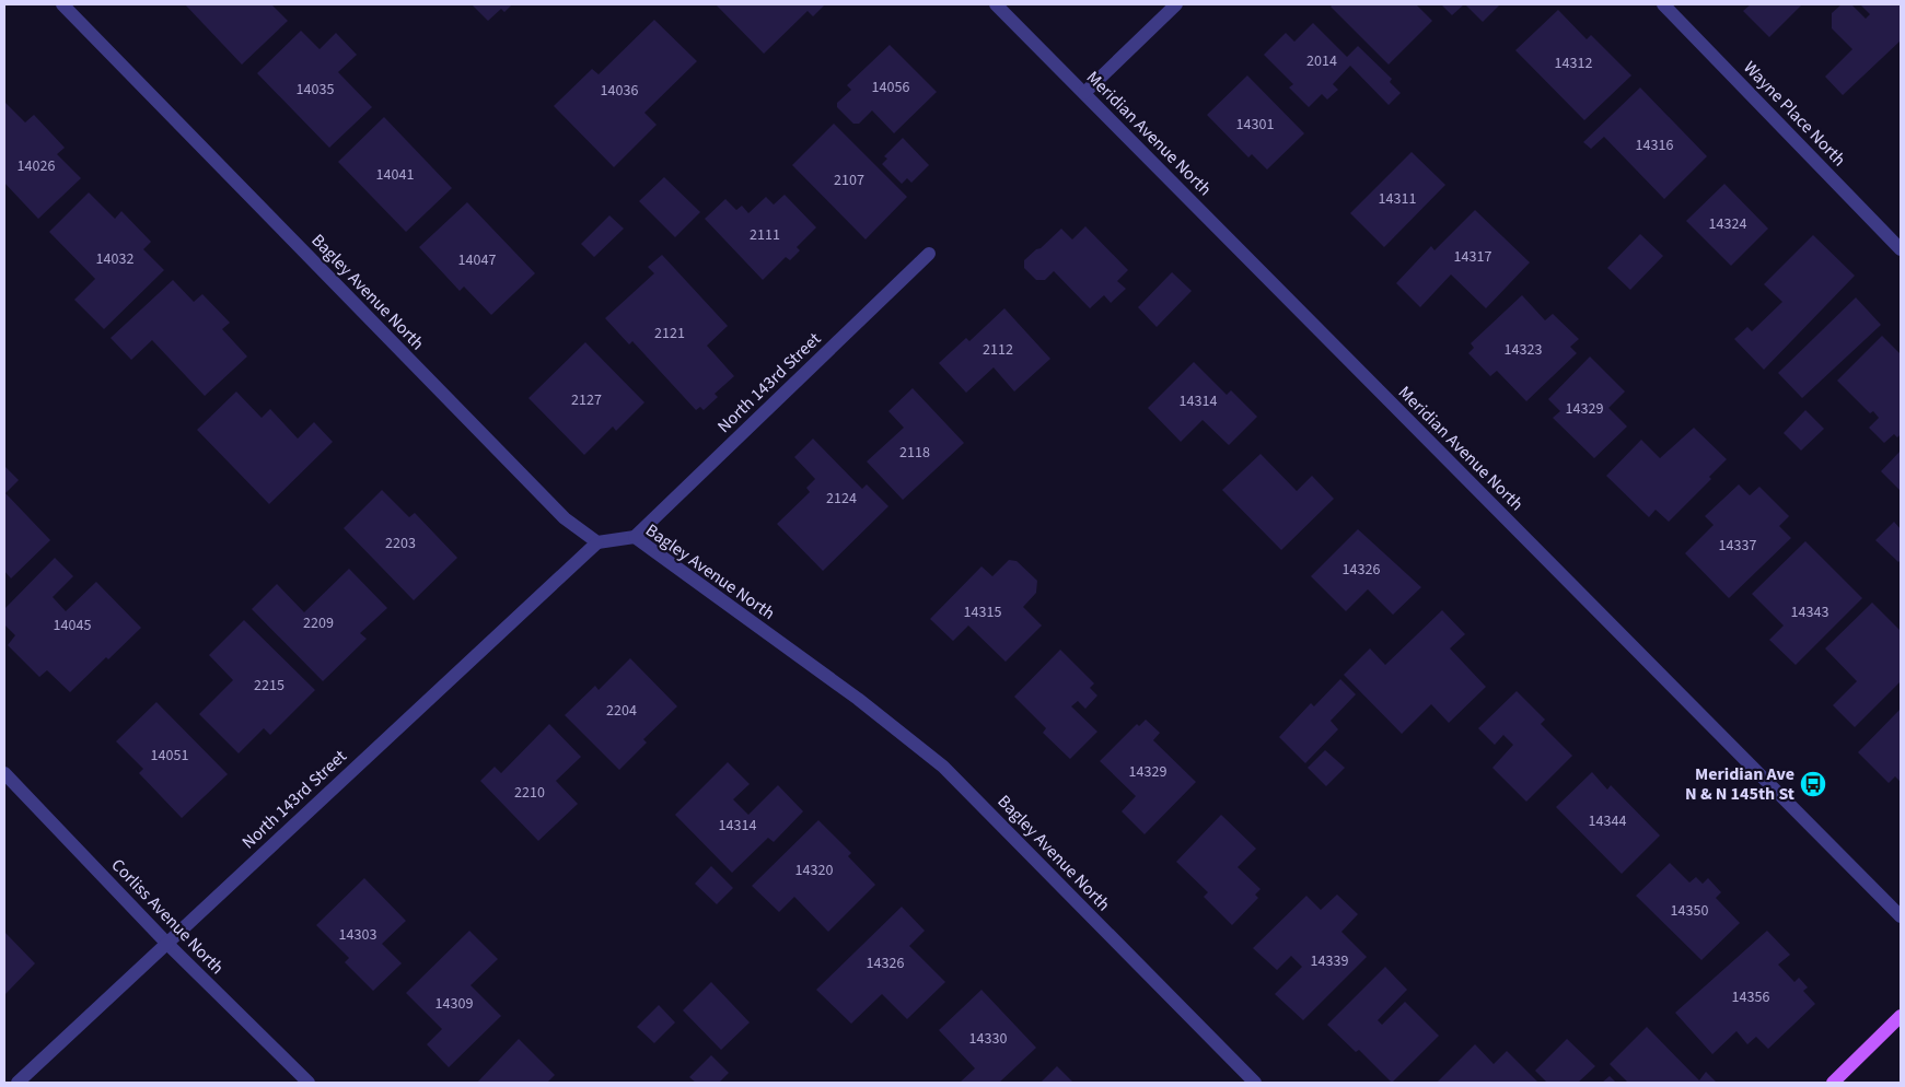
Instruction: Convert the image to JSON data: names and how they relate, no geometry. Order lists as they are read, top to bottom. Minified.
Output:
{"streets":{"street":["Wayne Place North","Meridian Avenue North","Bagley Avenue North","North 143rd Street","Corliss Avenue North"]},"crossings":[["Bagley Avenue North","North 143rd Street"],["North 143rd Street","Corliss Avenue North"]],"places":{"bus stop":["Meridian Ave N & N 145th St"]},"house_numbers":["2014","14312","14056","14035","14036","14301","14316","14026","14041","2107","14311","14324","2111","14317","14032","14047","2121","2112","14323","2127","14314","14329","2118","2124","2203","14337","14326","14315","14343","2209","14045","2215","2204","14051","14329","2210","14344","14314","14320","14350","14303","14339","14326","14356","14309","14330"]}
